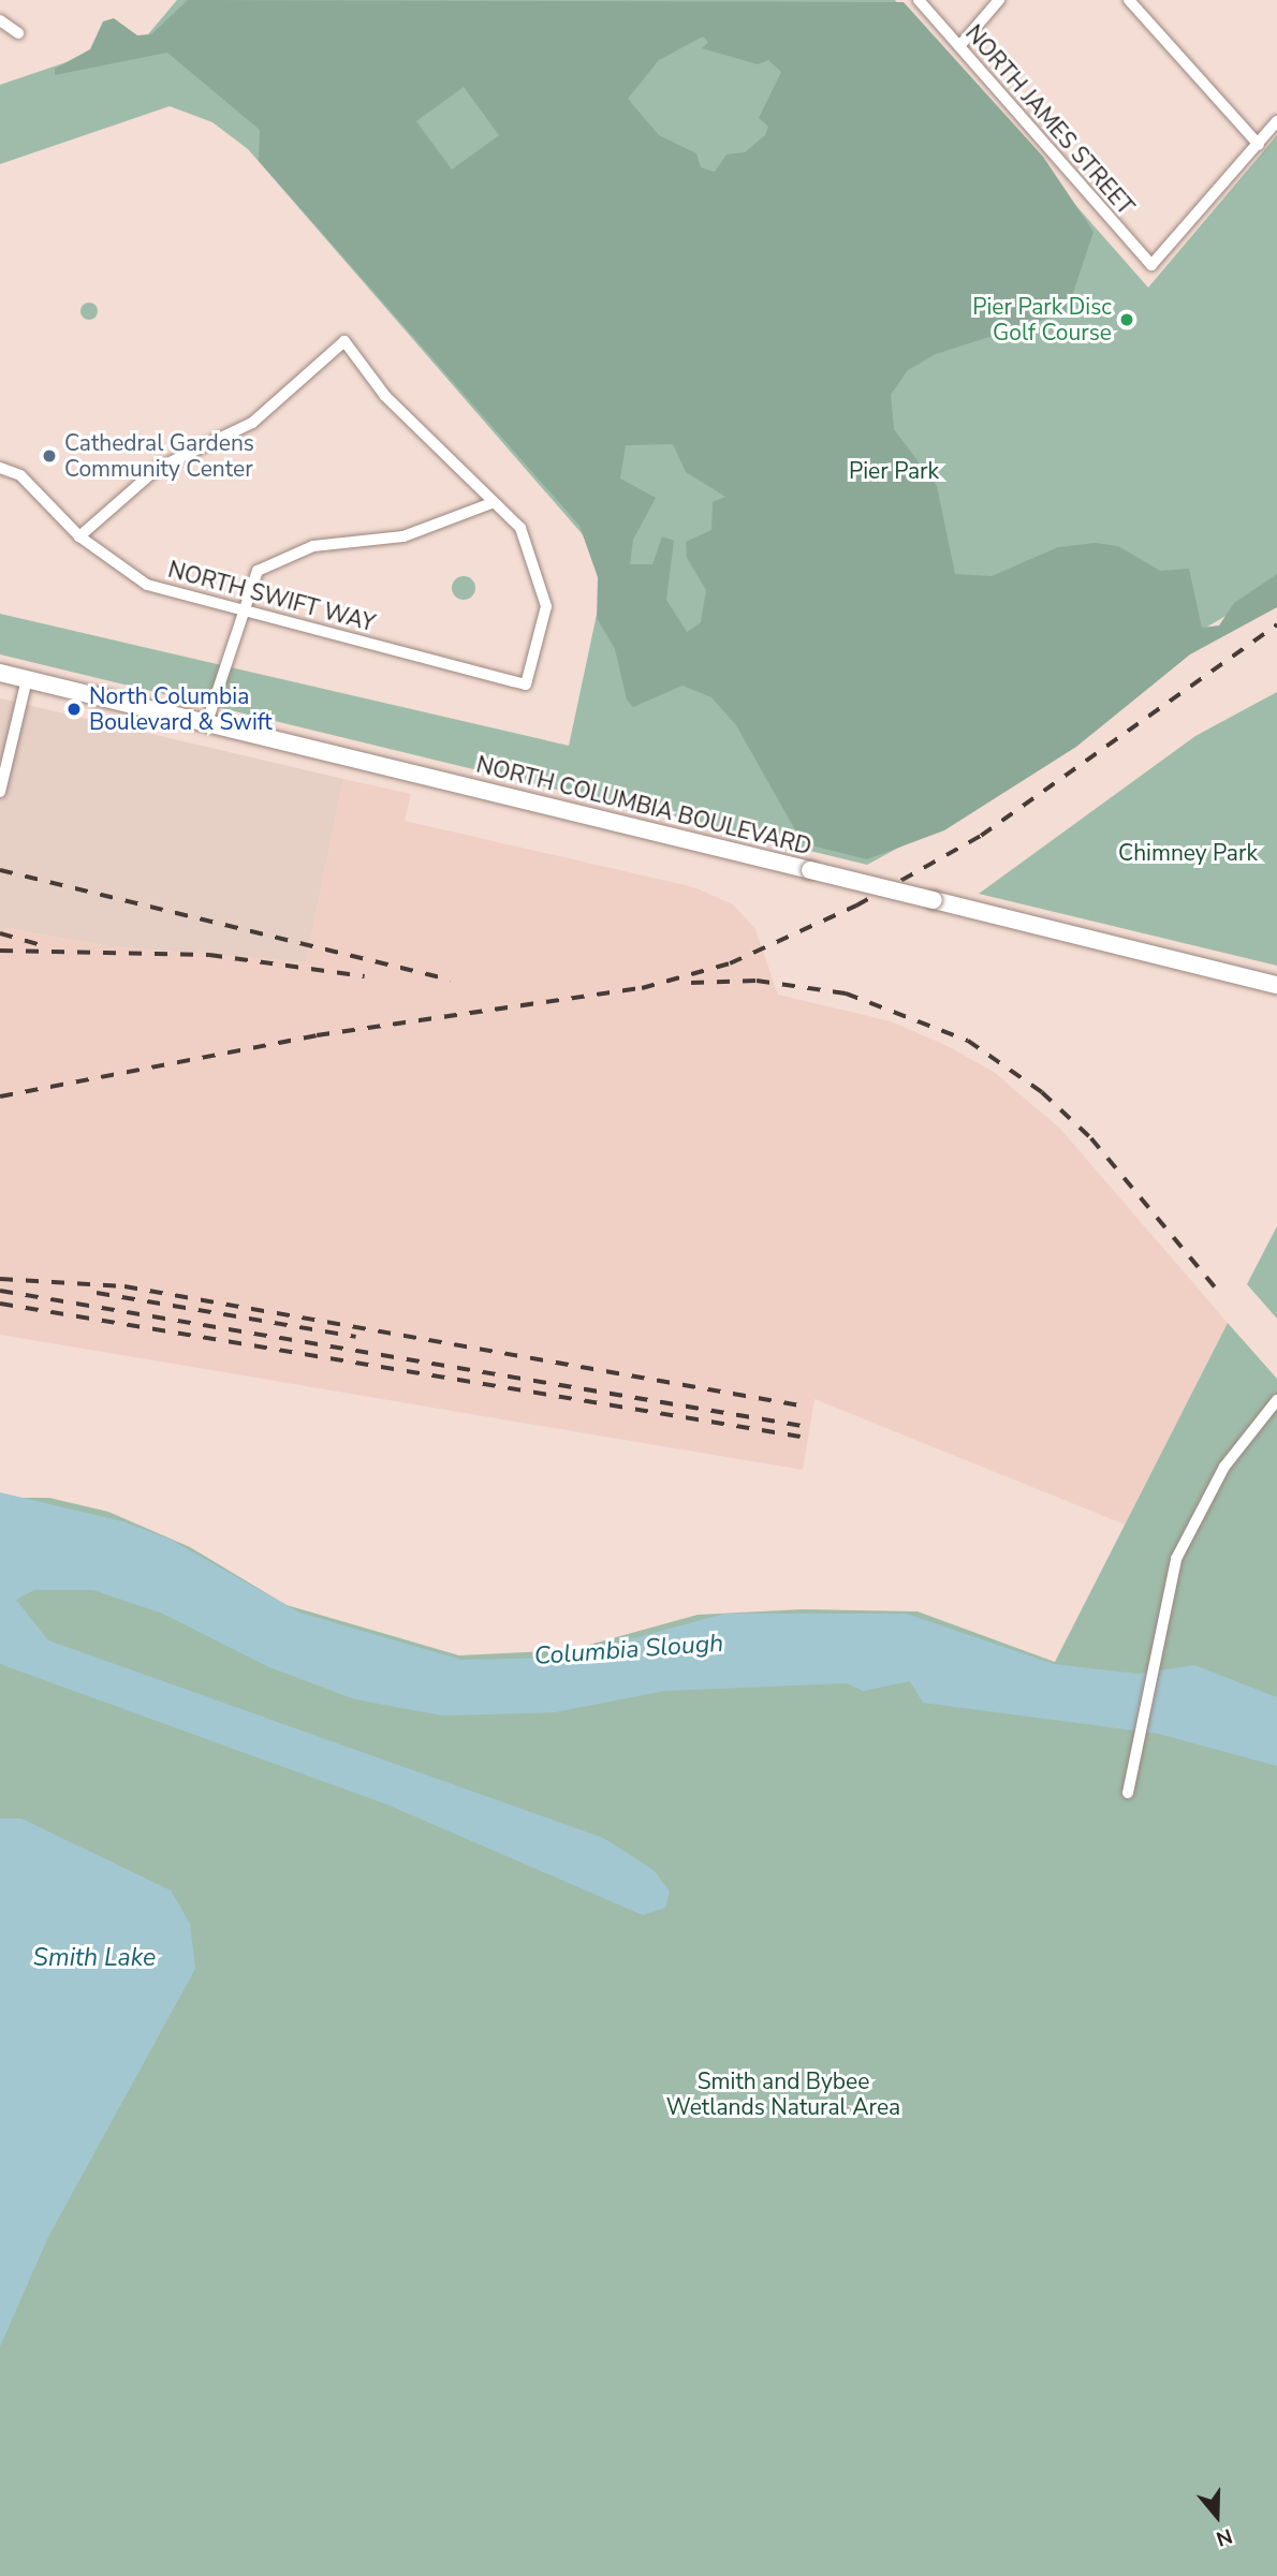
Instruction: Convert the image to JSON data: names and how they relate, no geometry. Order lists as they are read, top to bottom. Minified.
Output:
{"streets":{"main road":["NORTH COLUMBIA BOULEVARD"],"street":["NORTH JAMES STREET","NORTH SWIFT WAY"]},"water":["Columbia Slough","Smith Lake"],"parks":["Pier Park","Chimney Park","Smith and Bybee Wetlands Natural Area"],"places":["Pier Park Disc Golf Course","Cathedral Gardens Community Center","North Columbia Boulevard & Swift"],"north":"bottom"}
